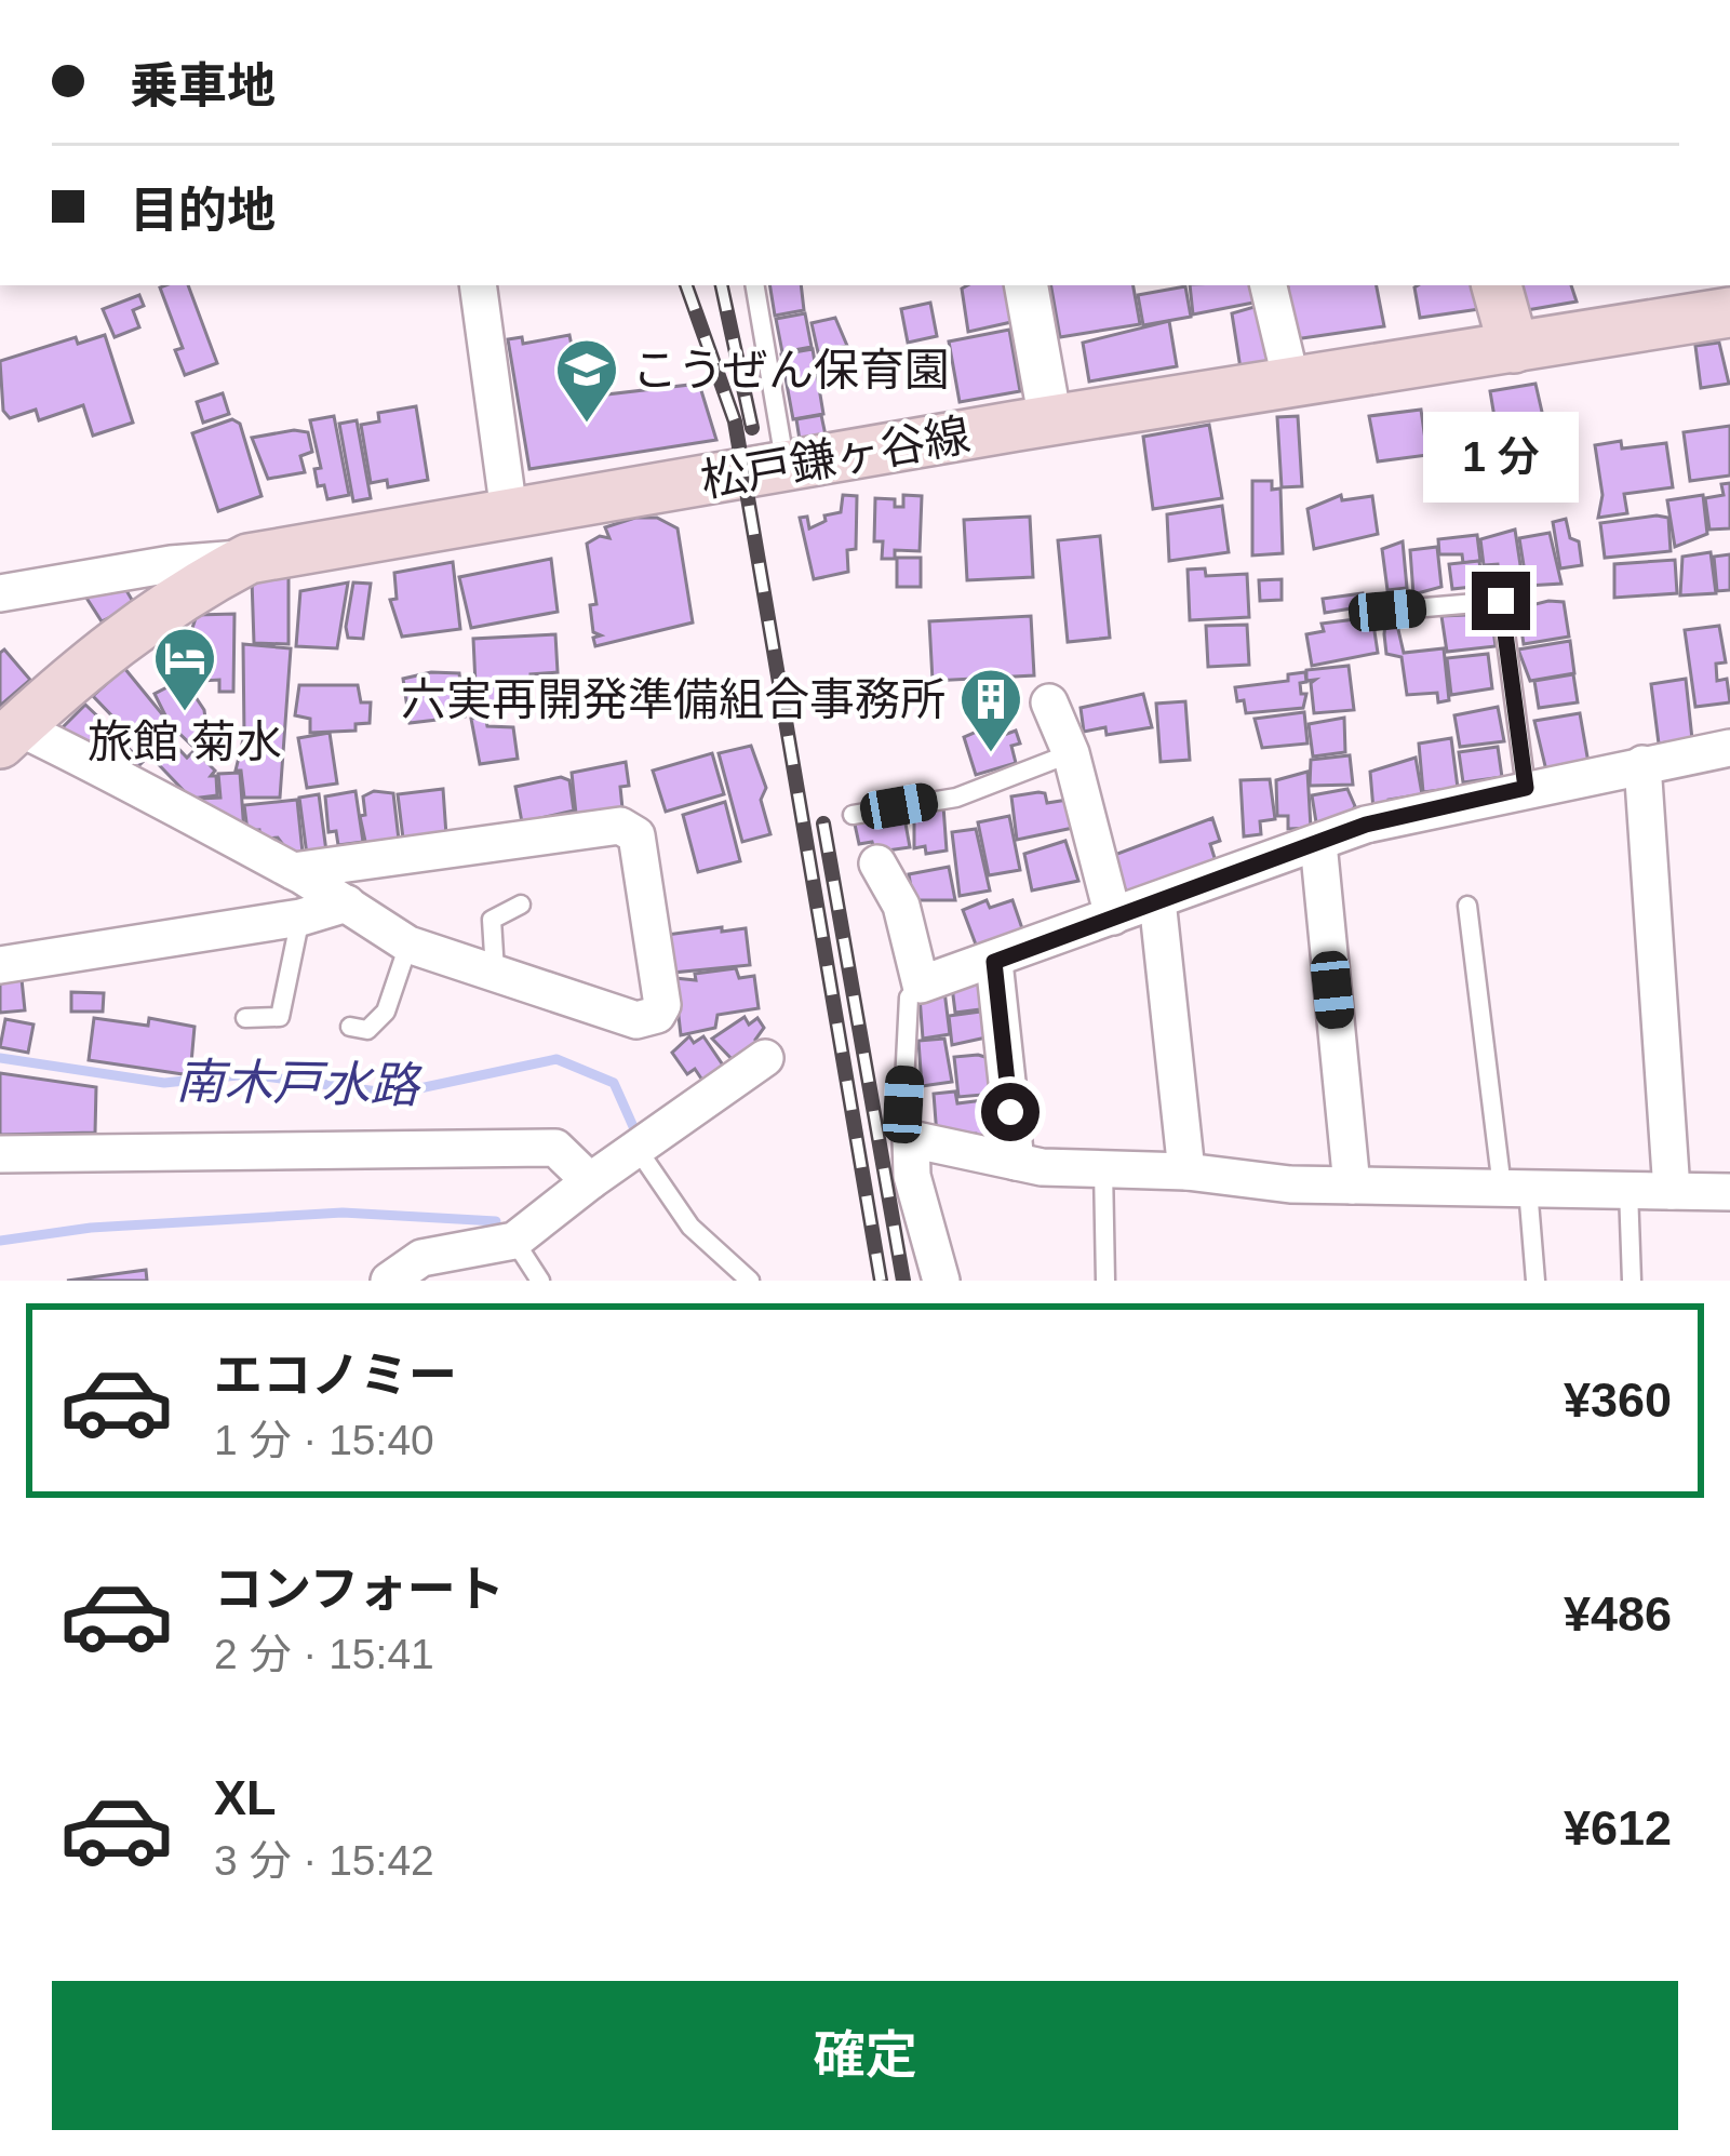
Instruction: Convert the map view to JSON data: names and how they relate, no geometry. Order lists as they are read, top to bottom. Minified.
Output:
{"streets":{"main road":["松戸鎌ヶ谷線"]},"water":["南木戸水路"],"places":{"school or university":["こうぜん保育園"],"hotel":["旅館 菊水"],"building":["六実再開発準備組合事務所"]},"page":{"banner":["乗車地","目的地"],"bubble":"1 分","list":[{"name":"エコノミー","note":"1 分 · 15:40","value":"¥360"},{"name":"コンフォート","note":"2 分 · 15:41","value":"¥486"},{"name":"XL","note":"3 分 · 15:42","value":"¥612"}],"buttons":"確定"}}
